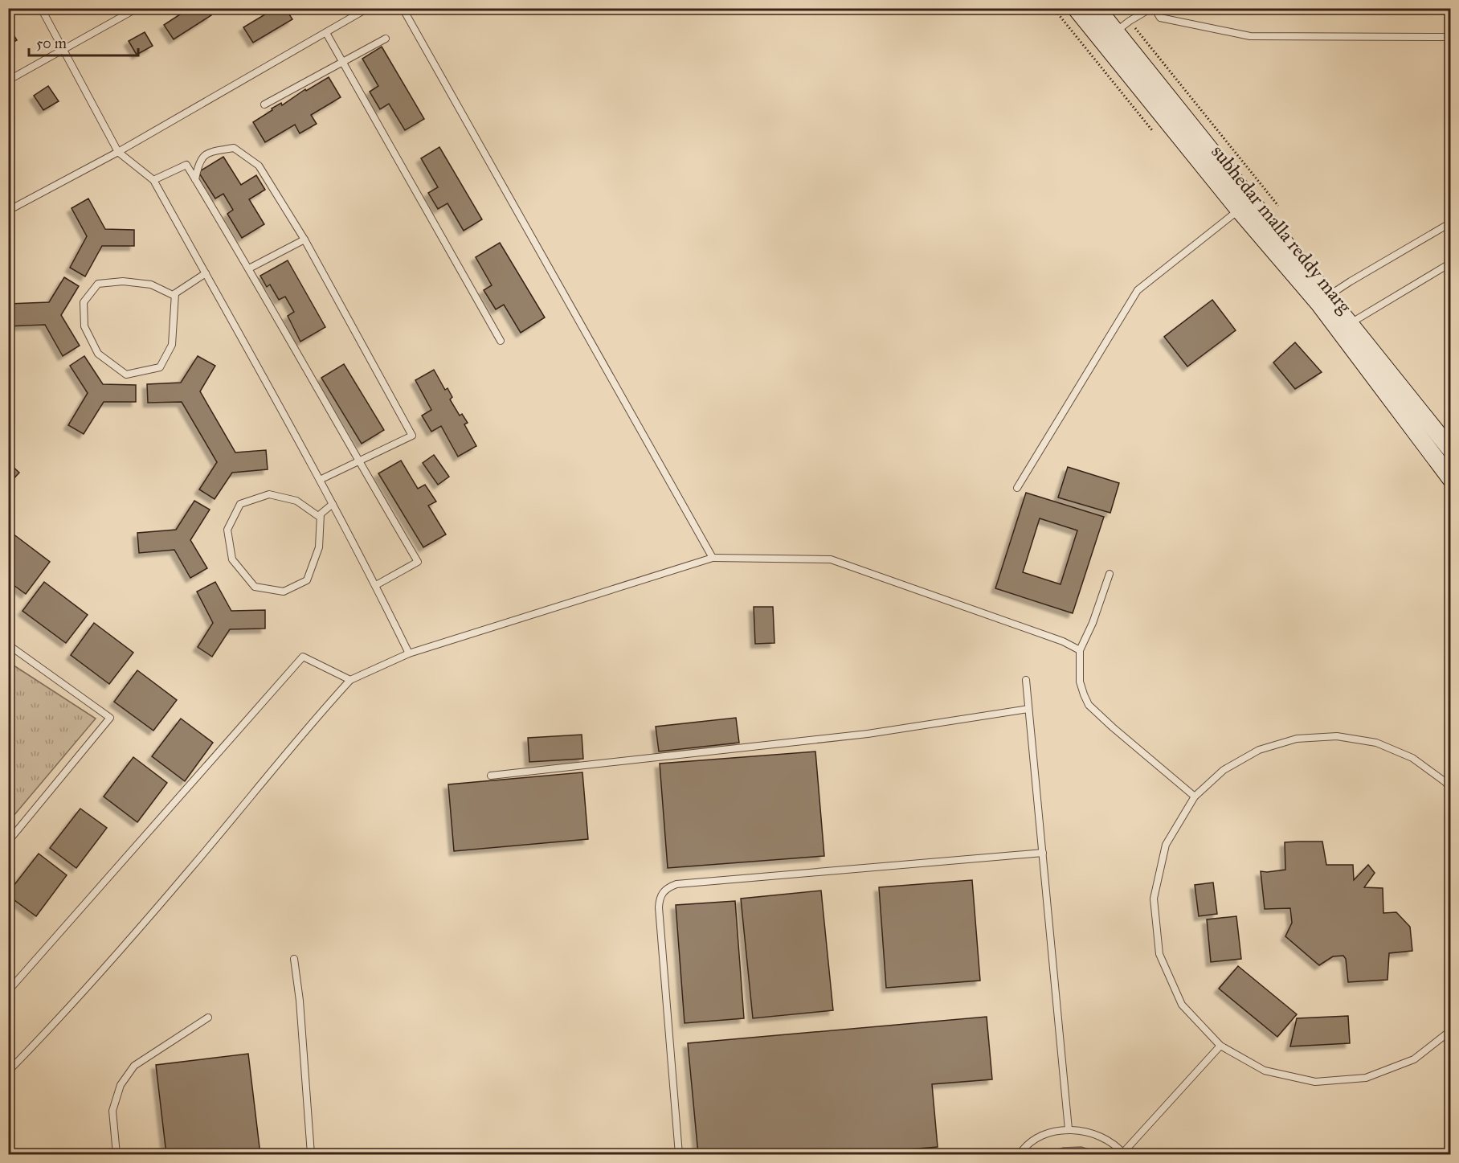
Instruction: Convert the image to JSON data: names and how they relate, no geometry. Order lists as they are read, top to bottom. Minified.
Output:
{"streets":{"main road":["subhedar malla reddy marg"]},"scale_bar":"50 m"}
